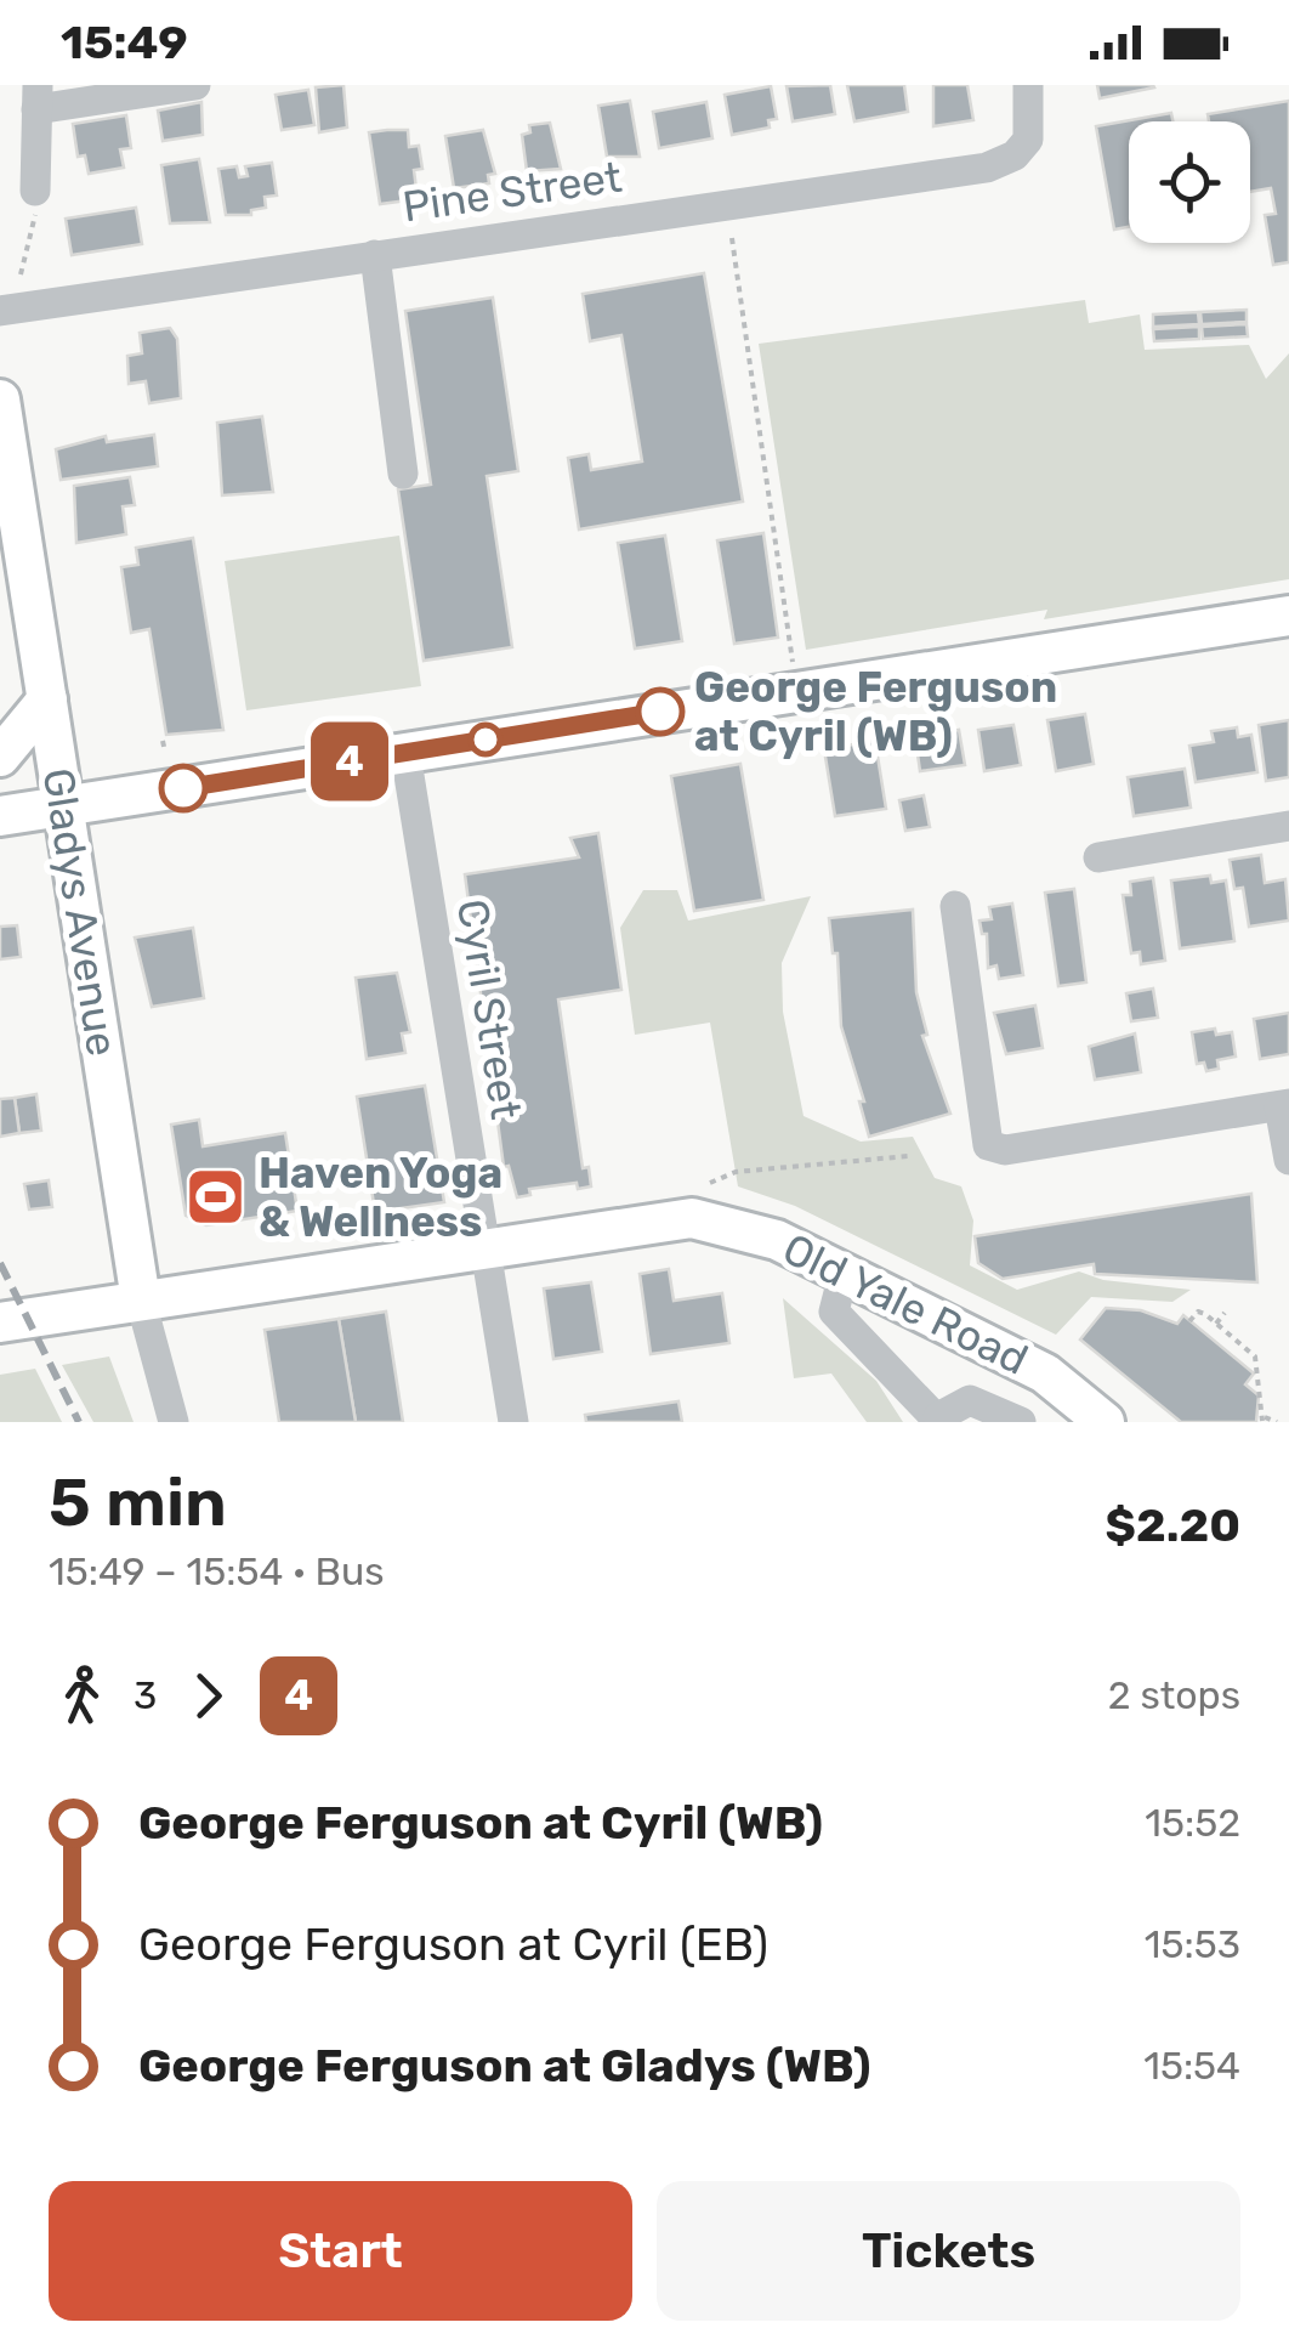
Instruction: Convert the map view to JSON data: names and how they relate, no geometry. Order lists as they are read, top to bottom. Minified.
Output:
{"streets":{"main road":["Gladys Avenue","Old Yale Road"],"street":["Pine Street","Cyril Street"]},"places":{"other":["George Ferguson at Cyril (WB)"],"sports":["Haven Yoga & Wellness"]},"lines":["bus line 4"],"page":{"status":"15:49","on_map":"4","heading":["5 min","15:49 – 15:54 · Bus","$2.20"],"legs":["3","4","2 stops"],"list":[{"name":"George Ferguson at Cyril (WB)","value":"15:52"},{"name":"George Ferguson at Cyril (EB)","value":"15:53"},{"name":"George Ferguson at Gladys (WB)","value":"15:54"}],"buttons":["Start","Tickets"]}}
